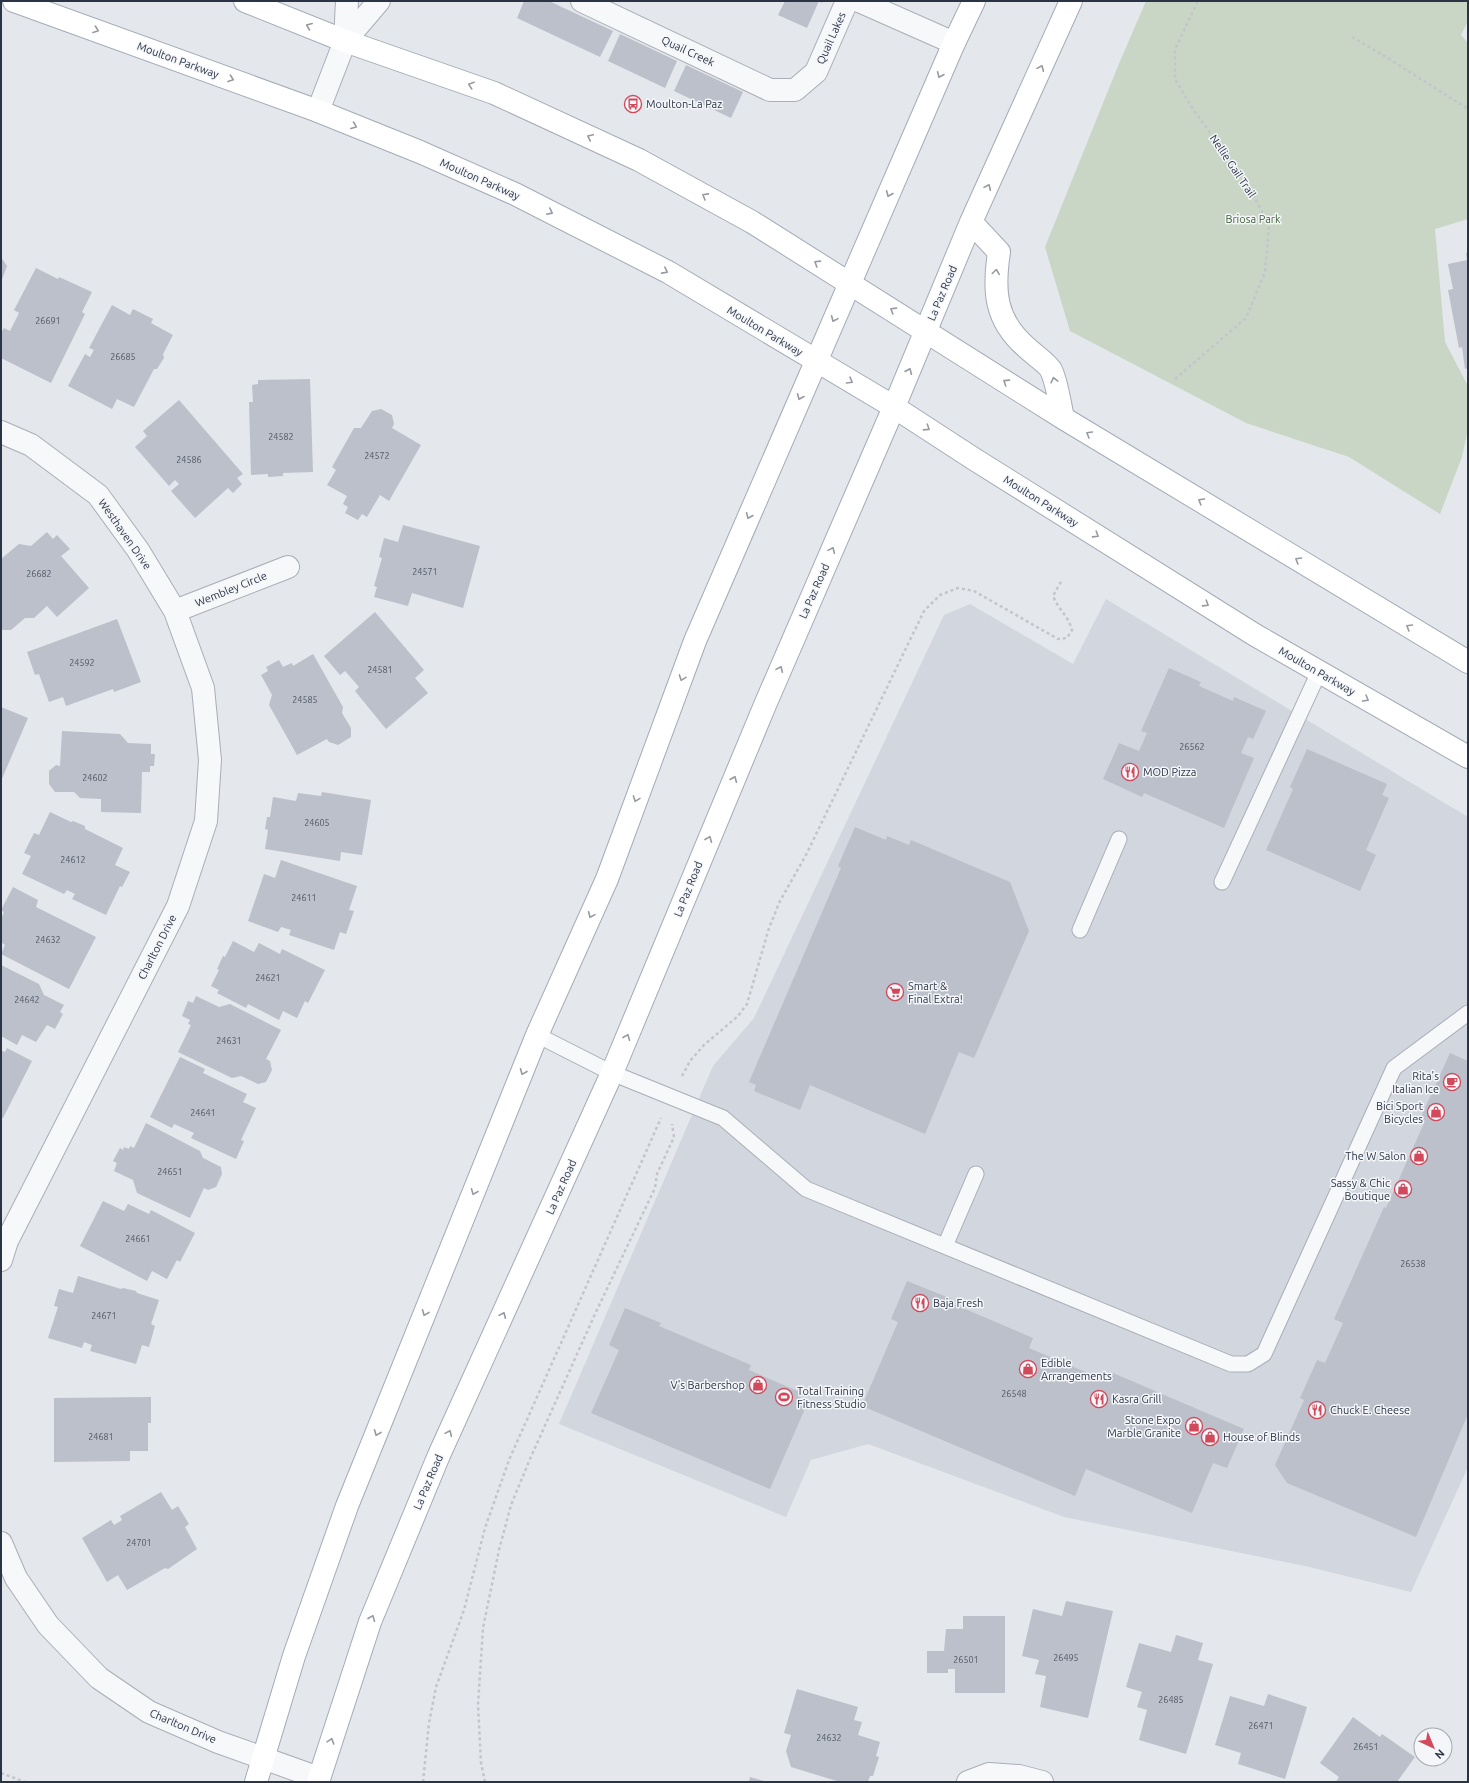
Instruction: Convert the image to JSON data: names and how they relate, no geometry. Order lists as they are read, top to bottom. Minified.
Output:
{"streets":{"main road":["Moulton Parkway","La Paz Road"],"street":["Quail Lakes","Quail Creek","Westhaven Drive","Wembley Circle","Charlton Drive"],"path":["Nellie Gail Trail"]},"crossings":[["Quail Lakes","Quail Creek"],["Moulton Parkway","La Paz Road"],["La Paz Road","Charlton Drive"],["Westhaven Drive","Wembley Circle"],["Westhaven Drive","Charlton Drive"],["Wembley Circle","Charlton Drive"]],"parks":["Briosa Park"],"places":{"bus stop":["Moulton-La Paz"],"restaurant":["MOD Pizza","Baja Fresh","Kasra Grill","Chuck E. Cheese"],"supermarket":["Smart & Final Extra!"],"cafe":["Rita's Italian Ice"],"shop":["Bici Sport Bicycles","The W Salon","Sassy & Chic Boutique","Edible Arrangements","V's Barbershop","Stone Expo Marble Granite","House of Blinds"],"sports":["Total Training Fitness Studio"]},"house_numbers":["26691","26685","24582","24572","24586","24571","26682","24592","24581","24585","26562","24602","24605","24612","24611","24632","24621","24642","24631","24641","24651","24661","26538","24671","26548","24681","24701","26495","26501","26485","26471","24632","26451"],"north":"bottom right"}
